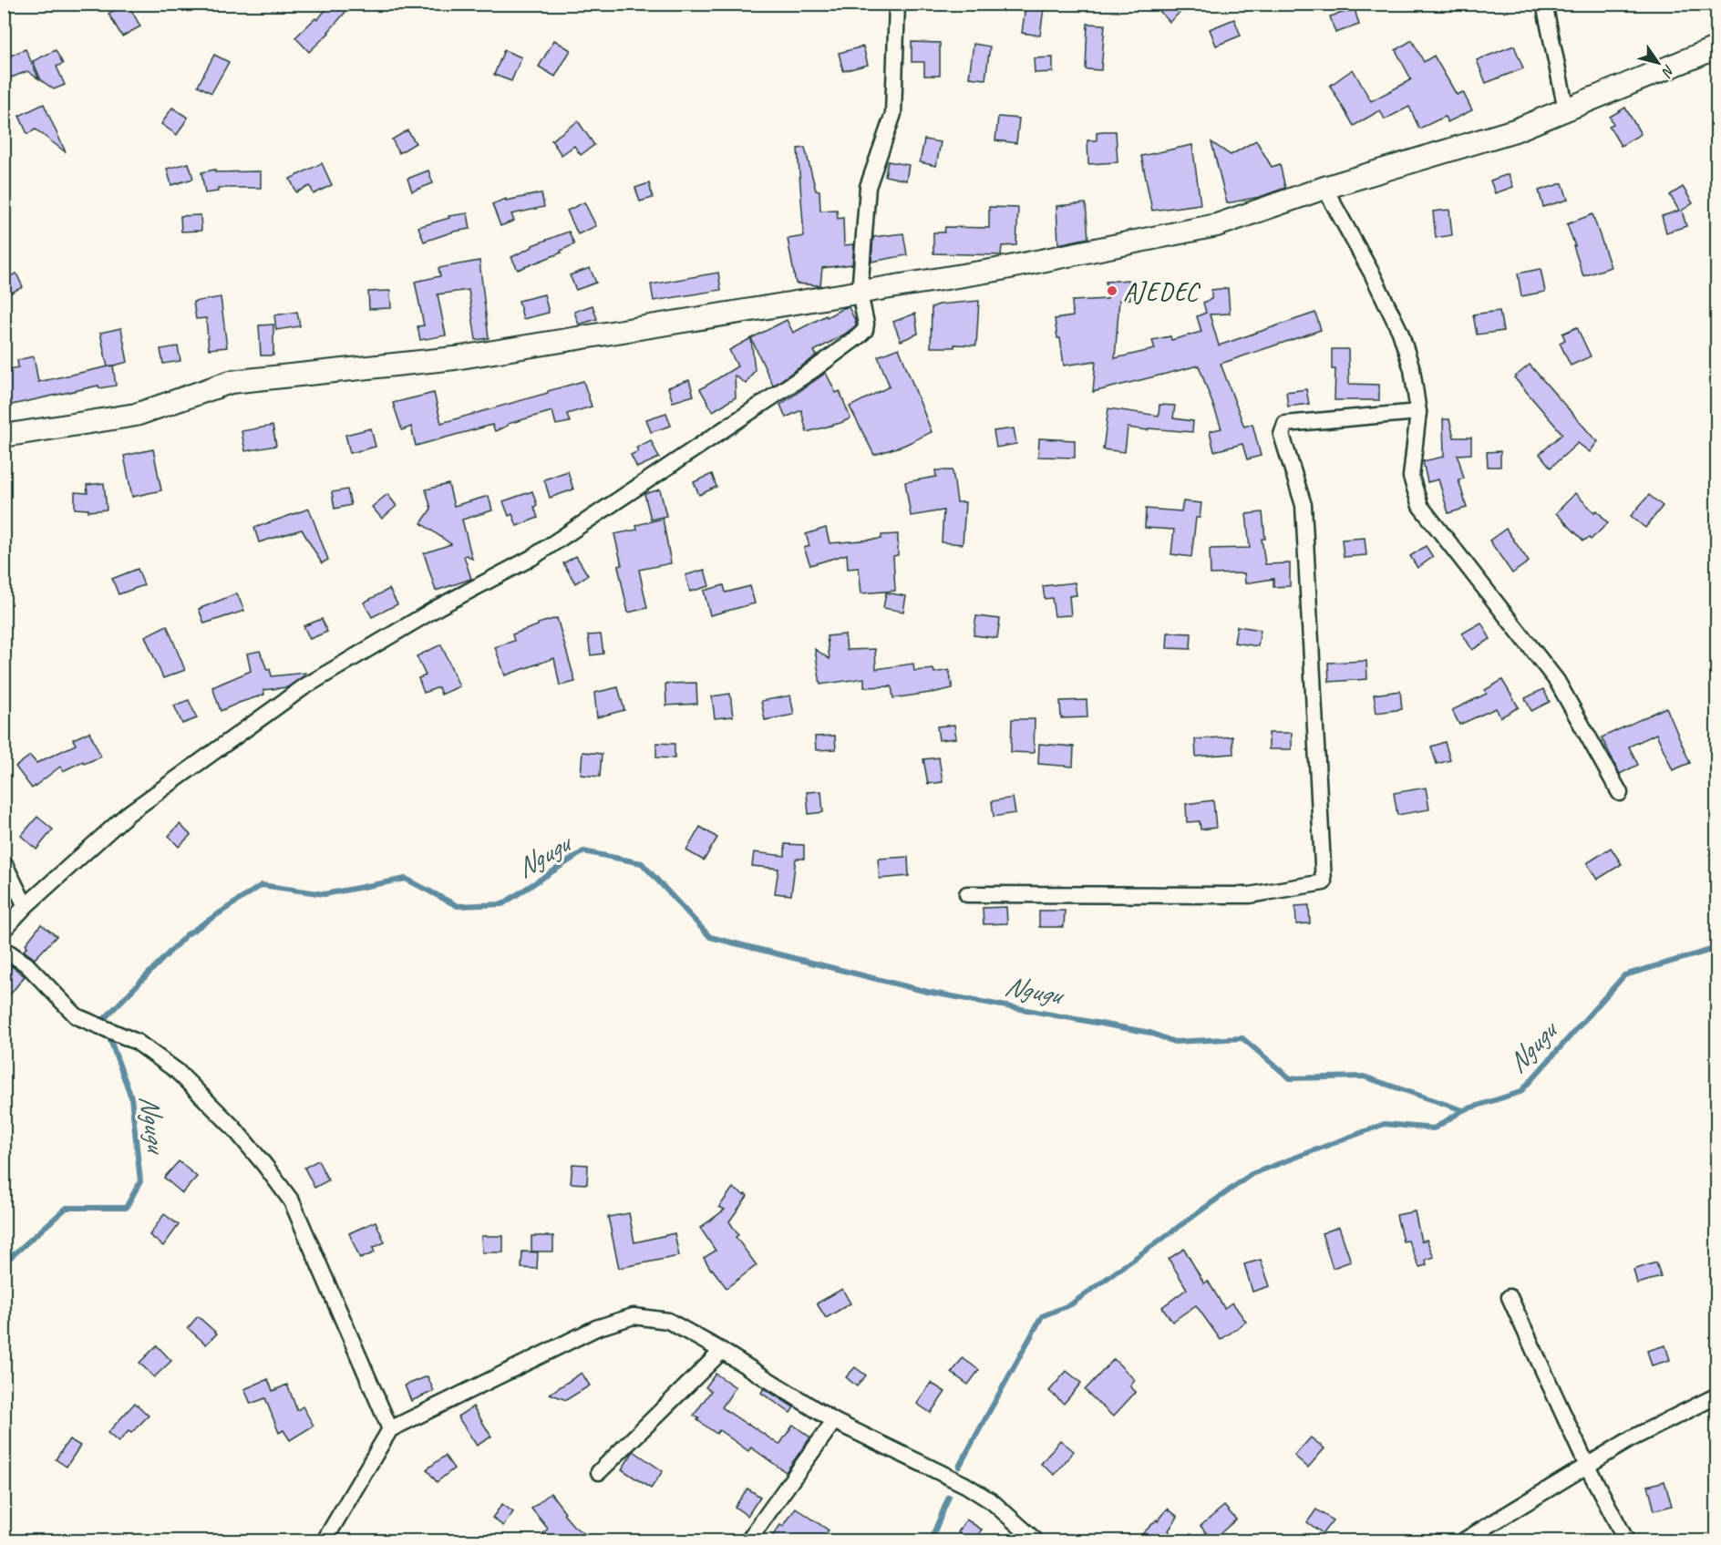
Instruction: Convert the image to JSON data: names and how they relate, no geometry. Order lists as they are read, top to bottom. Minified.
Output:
{"water":["Ngugu"],"places":["AJEDEC"],"north":"bottom right"}
